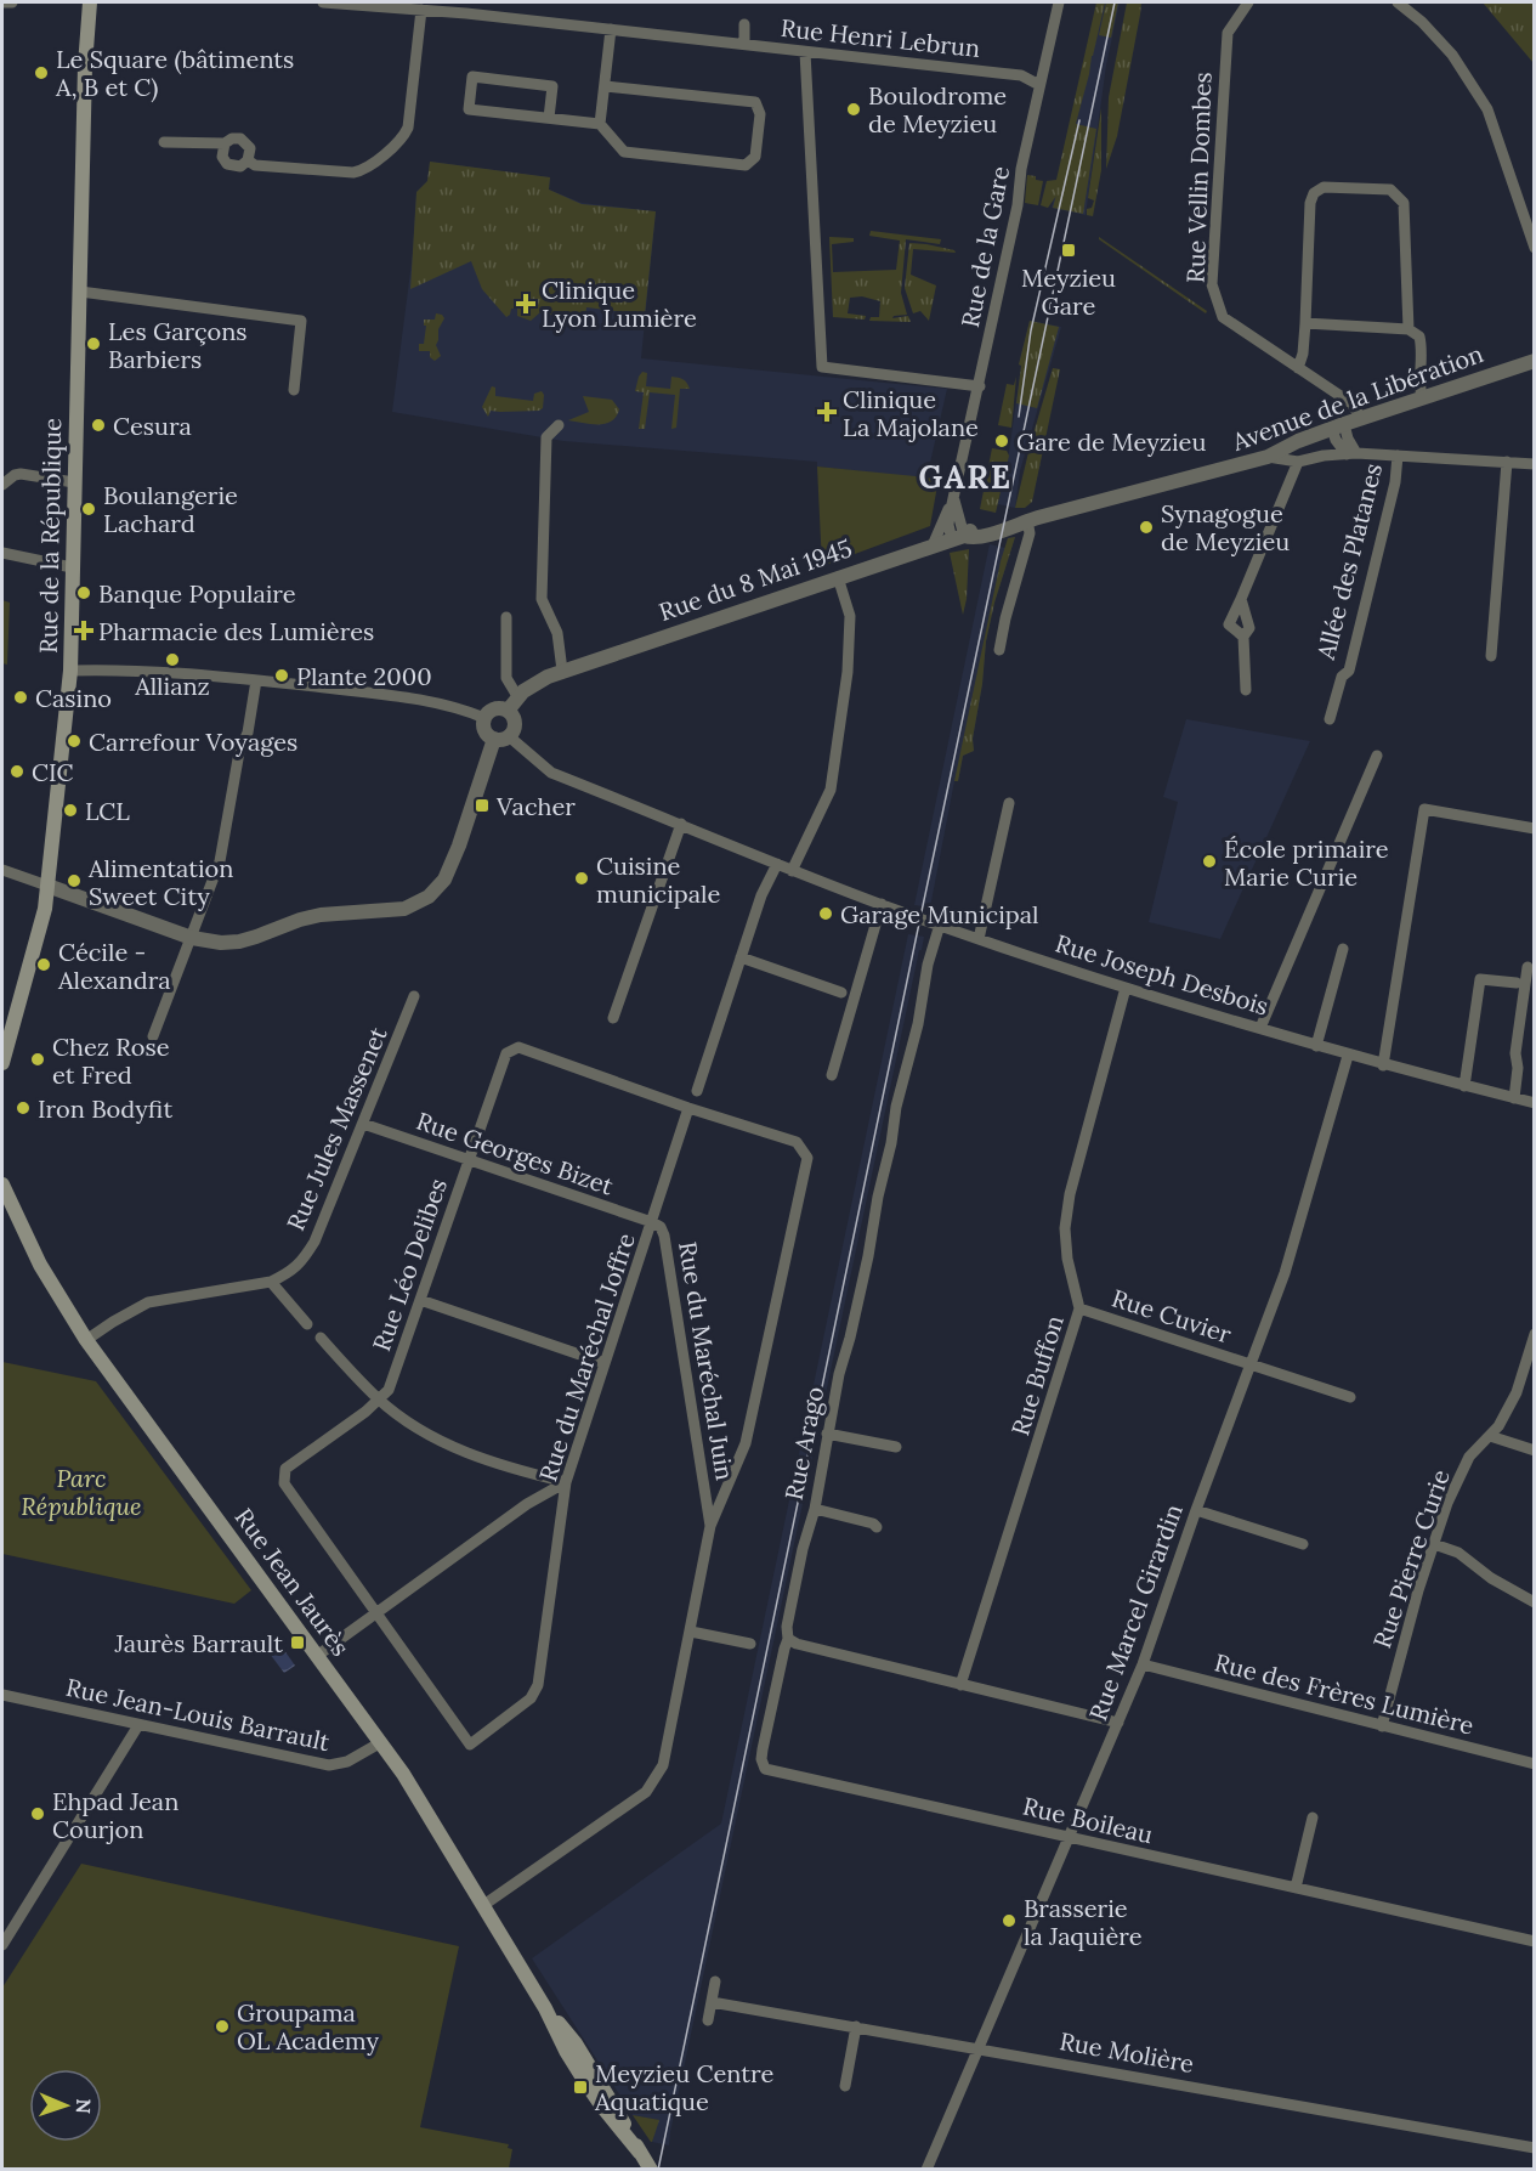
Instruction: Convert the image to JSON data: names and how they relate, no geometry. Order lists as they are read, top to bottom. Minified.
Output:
{"streets":{"main road":["Rue de la République","Rue Jean Jaurès"],"street":["Rue Henri Lebrun","Rue Vellin Dombes","Rue de la Gare","Avenue de la Libération","Allée des Platanes","Rue du 8 Mai 1945","Rue Joseph Desbois","Rue Jules Massenet","Rue Georges Bizet","Rue Léo Delibes","Rue Cuvier","Rue du Maréchal Joffre","Rue du Maréchal Juin","Rue Buffon","Rue Arago","Rue Pierre Curie","Rue Marcel Girardin","Rue des Frères Lumière","Rue Jean-Louis Barrault","Rue Boileau","Rue Molière"]},"crossings":[["Rue Henri Lebrun","Rue de la Gare"],["Rue Vellin Dombes","Avenue de la Libération"],["Rue de la Gare","Rue du 8 Mai 1945"],["Avenue de la Libération","Rue du 8 Mai 1945"],["Rue du 8 Mai 1945","Rue Joseph Desbois"],["Rue Joseph Desbois","Rue Buffon"],["Rue Joseph Desbois","Rue Arago"],["Rue Joseph Desbois","Rue Marcel Girardin"],["Rue Jules Massenet","Rue Georges Bizet"],["Rue Jules Massenet","Rue Jean Jaurès"],["Rue Georges Bizet","Rue Léo Delibes"],["Rue Georges Bizet","Rue du Maréchal Joffre"],["Rue Georges Bizet","Rue du Maréchal Juin"],["Rue Léo Delibes","Rue du Maréchal Joffre"],["Rue Léo Delibes","Rue du Maréchal Juin"],["Rue Cuvier","Rue Buffon"],["Rue Cuvier","Rue Marcel Girardin"],["Rue du Maréchal Joffre","Rue du Maréchal Juin"],["Rue du Maréchal Juin","Rue Jean Jaurès"],["Rue Arago","Rue Boileau"],["Rue Pierre Curie","Rue des Frères Lumière"],["Rue Jean Jaurès","Rue Jean-Louis Barrault"],["Rue Marcel Girardin","Rue des Frères Lumière"],["Rue Marcel Girardin","Rue Boileau"],["Rue Marcel Girardin","Rue Molière"]],"districts":["GARE"],"parks":["Parc République"],"places":{"other":["Le Square (bâtiments A, B et C)","Boulodrome de Meyzieu","Les Garçons Barbiers","Cesura","Gare de Meyzieu","Boulangerie Lachard","Synagogue de Meyzieu","Banque Populaire","Allianz","Plante 2000","Casino","Carrefour Voyages","CIC","LCL","École primaire Marie Curie","Cuisine municipale","Alimentation Sweet City","Garage Municipal","Cécile - Alexandra","Chez Rose et Fred","Iron Bodyfit","Ehpad Jean Courjon","Brasserie la Jaquière","Groupama OL Academy"],"transit":["Meyzieu Gare","Vacher","Jaurès Barrault","Meyzieu Centre Aquatique"],"health":["Clinique Lyon Lumière","Clinique La Majolane","Pharmacie des Lumières"]},"north":"right"}
